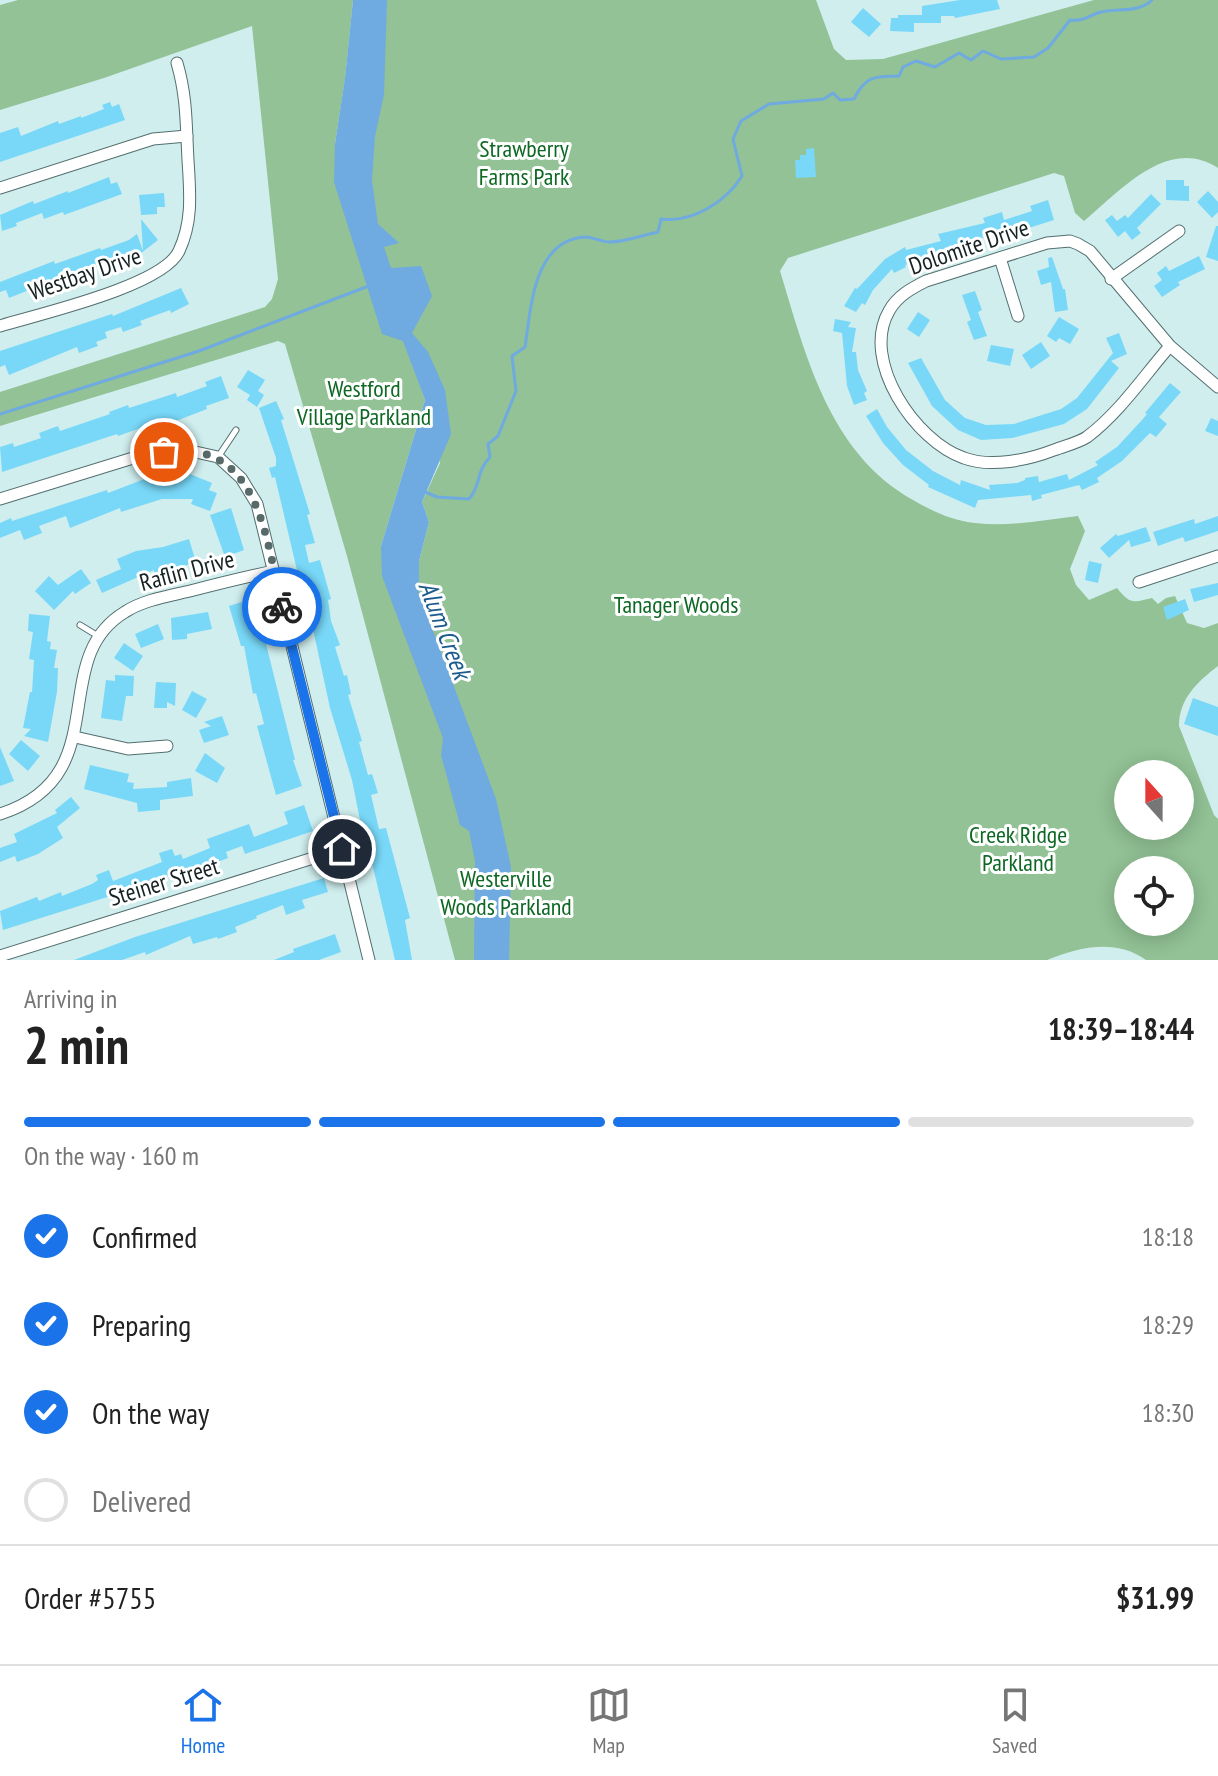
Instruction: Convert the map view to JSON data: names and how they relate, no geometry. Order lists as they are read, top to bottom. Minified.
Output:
{"streets":{"street":["Dolomite Drive","Westbay Drive","Raflin Drive","Steiner Street"]},"water":["Alum Creek"],"parks":["Strawberry Farms Park","Westford Village Parkland","Tanager Woods","Creek Ridge Parkland","Westerville Woods Parkland"],"north":"top","page":{"heading":["2 min","Arriving in","18:39–18:44"],"panel":["Order #5755","$31.99"],"bar":"On the way · 160 m","list":[["Confirmed","18:18"],["Preparing","18:29"],["On the way","18:30"],"Delivered"],"tabs":["Home","Map","Saved"]}}
